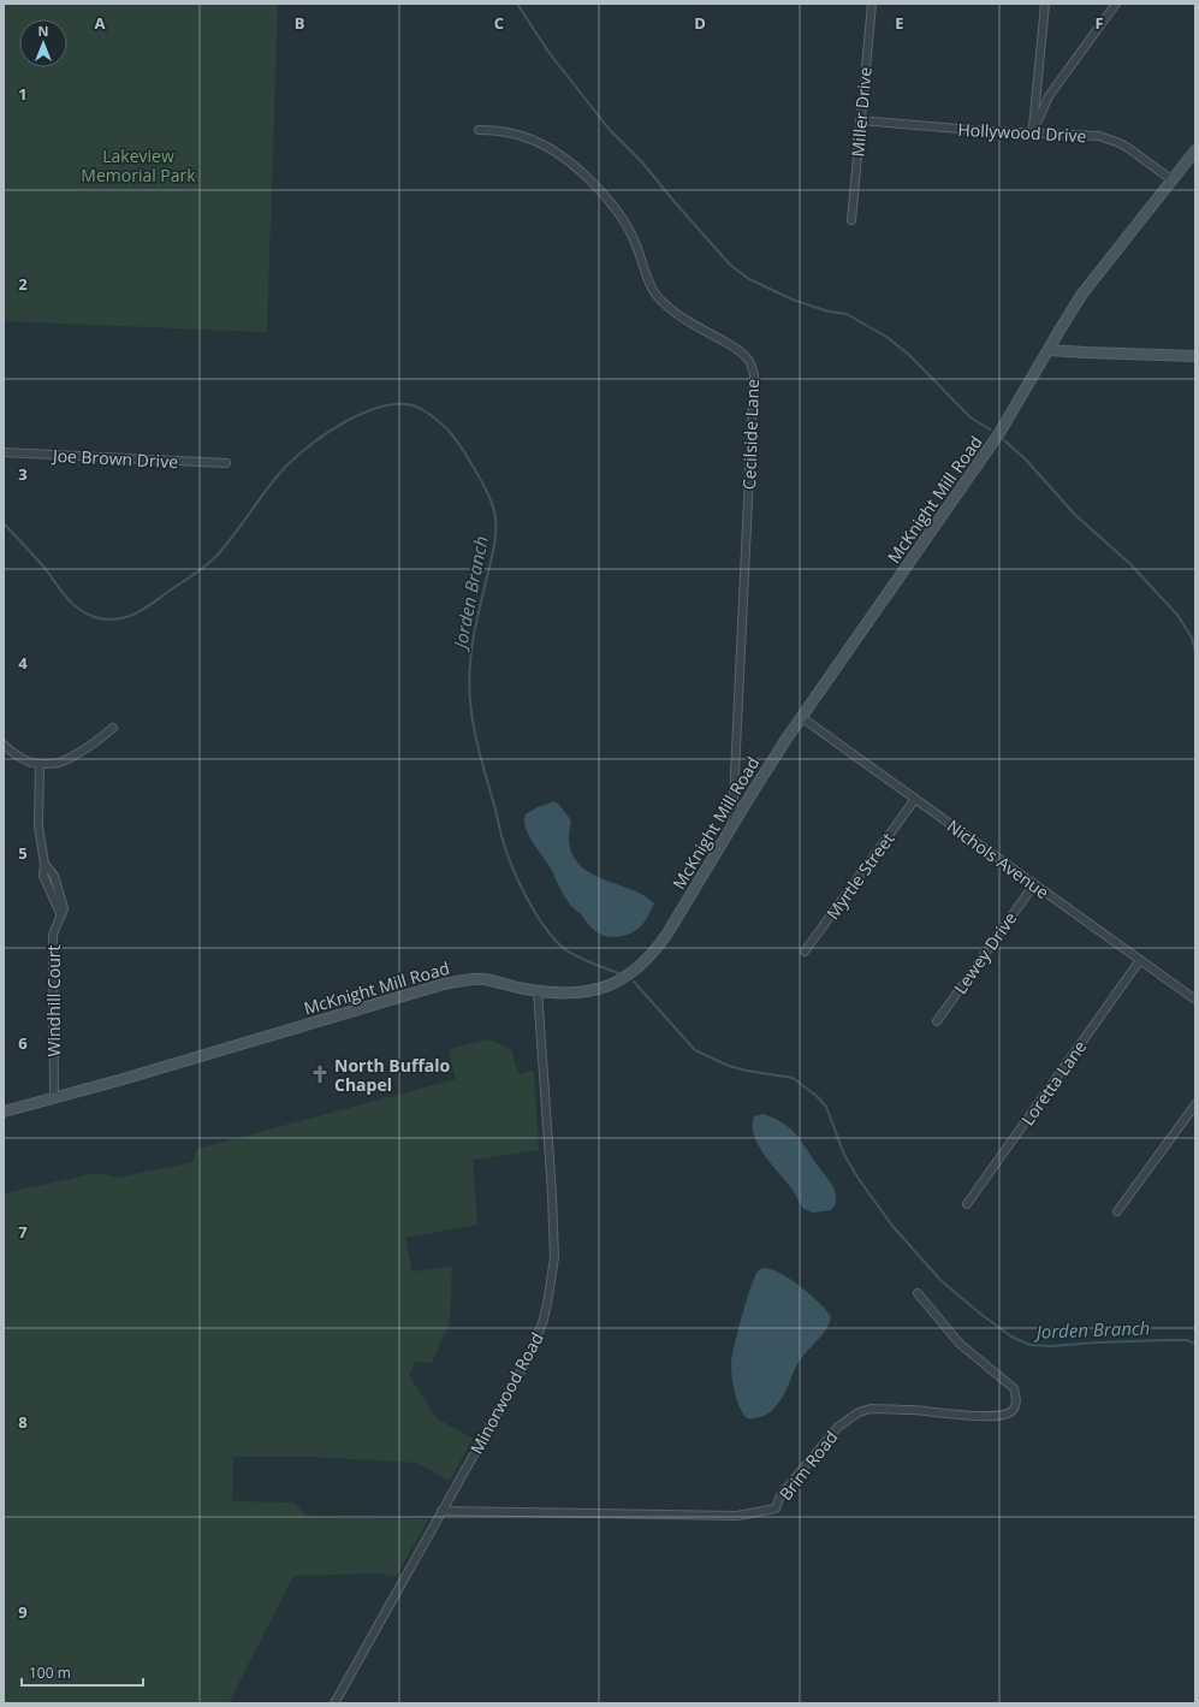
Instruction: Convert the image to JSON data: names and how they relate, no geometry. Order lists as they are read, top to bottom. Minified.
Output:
{"streets":{"street":["Miller Drive","Hollywood Drive","Cecilside Lane","Joe Brown Drive","McKnight Mill Road","Nichols Avenue","Myrtle Street","Lewey Drive","Windhill Court","Loretta Lane","Minorwood Road","Brim Road"]},"crossings":[["Miller Drive","Hollywood Drive"],["Hollywood Drive","McKnight Mill Road"],["Cecilside Lane","McKnight Mill Road"],["McKnight Mill Road","Nichols Avenue"],["McKnight Mill Road","Windhill Court"],["McKnight Mill Road","Minorwood Road"],["Nichols Avenue","Myrtle Street"],["Nichols Avenue","Lewey Drive"],["Nichols Avenue","Loretta Lane"],["Minorwood Road","Brim Road"]],"water":["Jorden Branch"],"parks":["Lakeview Memorial Park"],"places":{"church":["North Buffalo Chapel"]},"scale_bar":"100 m","north":"top","grid":{"columns":["A","B","C","D","E","F"],"rows":["1","2","3","4","5","6","7","8","9"]}}
